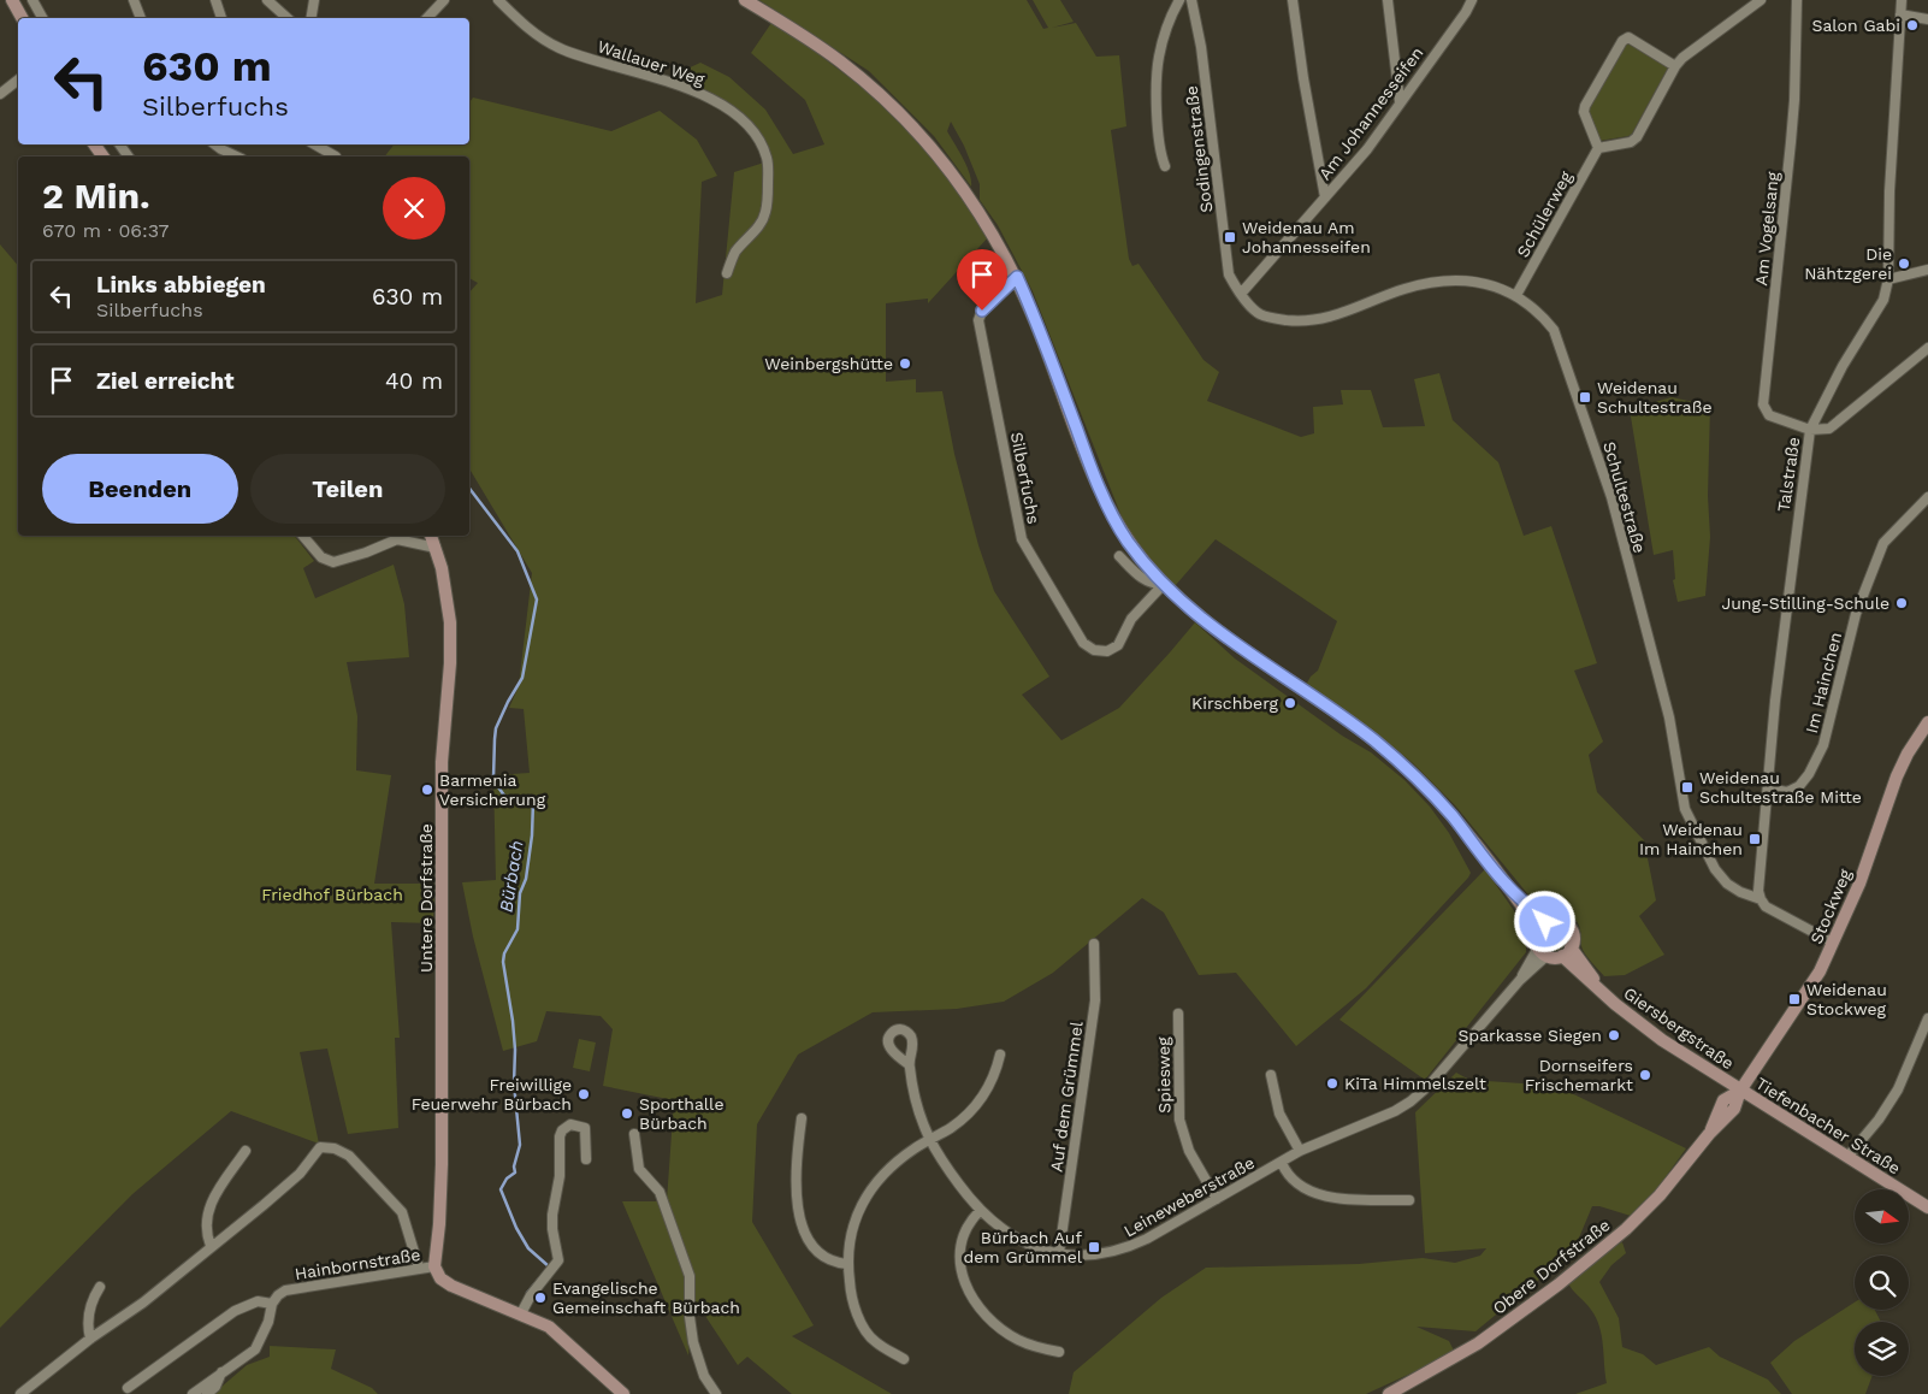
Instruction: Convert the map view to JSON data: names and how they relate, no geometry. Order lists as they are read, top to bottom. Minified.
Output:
{"streets":{"street":["Wallauer Weg","Am Johannesseifen","Sodingenstraße","Schülerweg","Am Vogelsang","Talstraße","Silberfuchs","Schultestraße","Im Hainchen","Untere Dorfstraße","Stockweg","Giersbergstraße","Spiesweg","Auf dem Grümmel","Tiefenbacher Straße","Leineweberstraße","Hainbornstraße","Obere Dorfstraße"]},"crossings":[["Am Johannesseifen","Sodingenstraße"],["Am Johannesseifen","Schultestraße"],["Sodingenstraße","Schultestraße"],["Schülerweg","Schultestraße"],["Am Vogelsang","Talstraße"],["Talstraße","Schultestraße"],["Talstraße","Im Hainchen"],["Schultestraße","Stockweg"],["Untere Dorfstraße","Hainbornstraße"],["Stockweg","Giersbergstraße"],["Stockweg","Tiefenbacher Straße"],["Stockweg","Obere Dorfstraße"],["Giersbergstraße","Tiefenbacher Straße"],["Giersbergstraße","Leineweberstraße"],["Giersbergstraße","Obere Dorfstraße"],["Spiesweg","Leineweberstraße"],["Auf dem Grümmel","Leineweberstraße"],["Tiefenbacher Straße","Obere Dorfstraße"]],"water":["Bürbach"],"parks":["Friedhof Bürbach"],"places":{"other":["Salon Gabi","Die Nähtzgerei","Weinbergshütte","Jung-Stilling-Schule","Kirschberg","Barmenia Versicherung","Sparkasse Siegen","Dornseifers Frischemarkt","KiTa Himmelszelt","Freiwillige Feuerwehr Bürbach","Sporthalle Bürbach","Evangelische Gemeinschaft Bürbach"],"transit":["Weidenau Am Johannesseifen","Weidenau Schultestraße","Weidenau Schultestraße Mitte","Weidenau Im Hainchen","Weidenau Stockweg","Bürbach Auf dem Grümmel"]},"north":"right","page":{"turn":["630 m","Silberfuchs"],"heading":["2 Min.","670 m · 06:37"],"list":[{"name":"Links abbiegen","note":"Silberfuchs","value":"630 m"},{"name":"Ziel erreicht","value":"40 m"}],"buttons":["Beenden","Teilen"]}}
